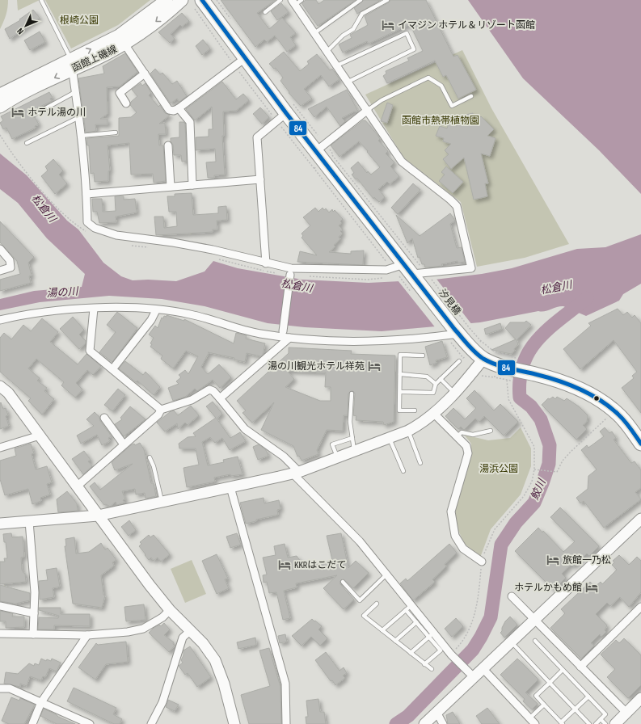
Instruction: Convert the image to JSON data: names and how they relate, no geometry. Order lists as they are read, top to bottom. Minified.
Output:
{"streets":{"main road":["函館上磯線"],"path":["汐見橋"]},"water":["松倉川","湯の川","鮫川"],"parks":["根崎公園","函館市熱帯植物園","湯浜公園"],"places":{"hotel":["イマジン ホテル＆リゾート函館","ホテル湯の川","湯の川観光ホテル祥苑","旅館一乃松","KKRはこだて","ホテルかもめ館"]},"lines":["transit line 84"],"north":"bottom left"}
